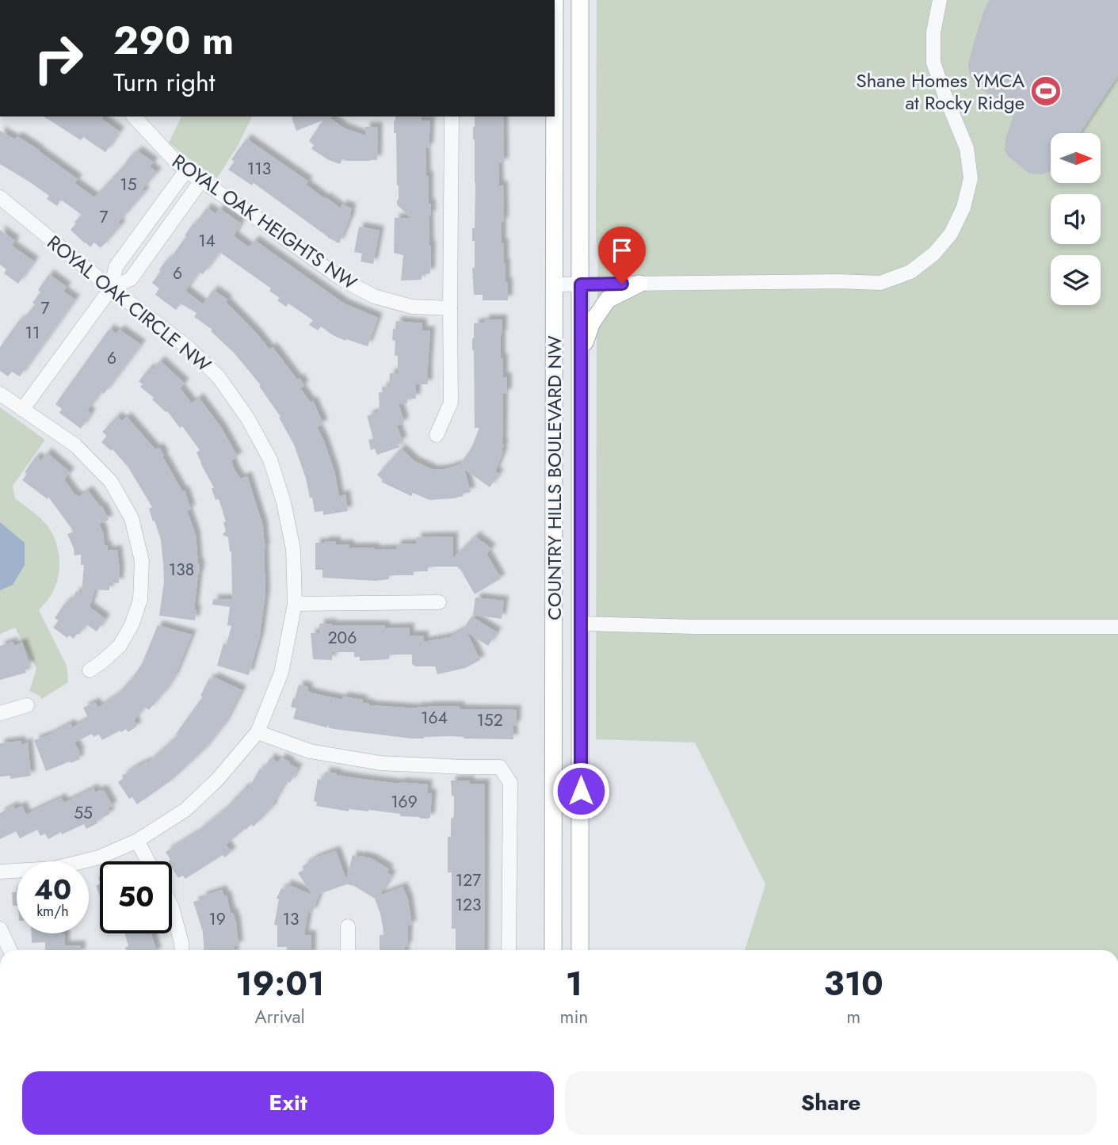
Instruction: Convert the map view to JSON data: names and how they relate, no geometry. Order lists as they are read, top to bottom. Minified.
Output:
{"streets":{"main road":["COUNTRY HILLS BOULEVARD NW"],"street":["ROYAL OAK HEIGHTS NW","ROYAL OAK CIRCLE NW"]},"places":{"sports":["Shane Homes YMCA at Rocky Ridge"]},"house_numbers":["113","15","7","14","6","7","11","6","138","206","164","152","169","55","127","123","19","13"],"north":"right","page":{"turn":["290 m","Turn right"],"speed":"40 km/h","limit":"50","eta":["19:01","Arrival","1","min","310","m"],"buttons":["Exit","Share"]}}
